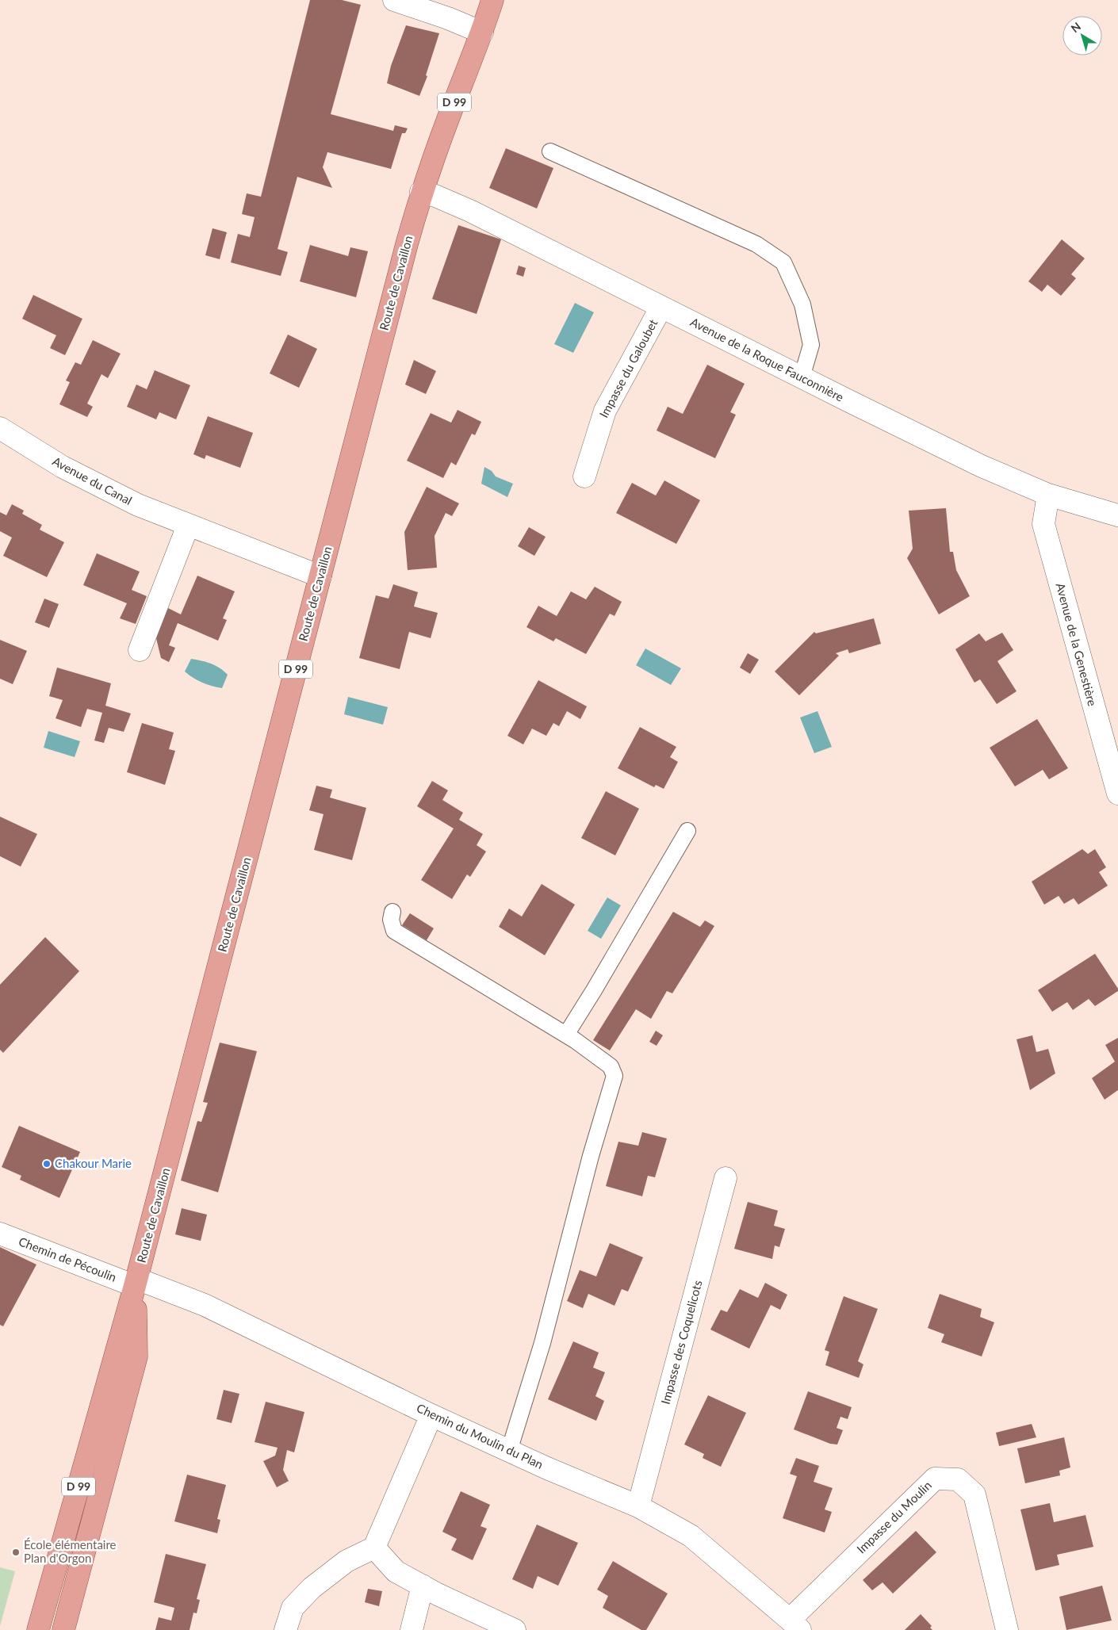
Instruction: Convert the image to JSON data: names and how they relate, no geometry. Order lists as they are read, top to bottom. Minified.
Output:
{"streets":{"main road":["D 99","Route de Cavaillon"],"street":["Avenue de la Roque Fauconnière","Impasse du Galoubet","Avenue du Canal","Avenue de la Genestière","Chemin de Pécoulin","Impasse des Coquelicots","Chemin du Moulin du Plan","Impasse du Moulin"]},"crossings":[["Route de Cavaillon","Avenue de la Roque Fauconnière"],["Route de Cavaillon","Avenue du Canal"],["Route de Cavaillon","Chemin de Pécoulin"],["Route de Cavaillon","Chemin du Moulin du Plan"],["Avenue de la Roque Fauconnière","Impasse du Galoubet"],["Avenue de la Roque Fauconnière","Avenue de la Genestière"],["Chemin de Pécoulin","Chemin du Moulin du Plan"],["Impasse des Coquelicots","Chemin du Moulin du Plan"],["Chemin du Moulin du Plan","Impasse du Moulin"]],"places":["Chakour Marie","École élémentaire Plan d'Orgon"],"north":"top left"}
